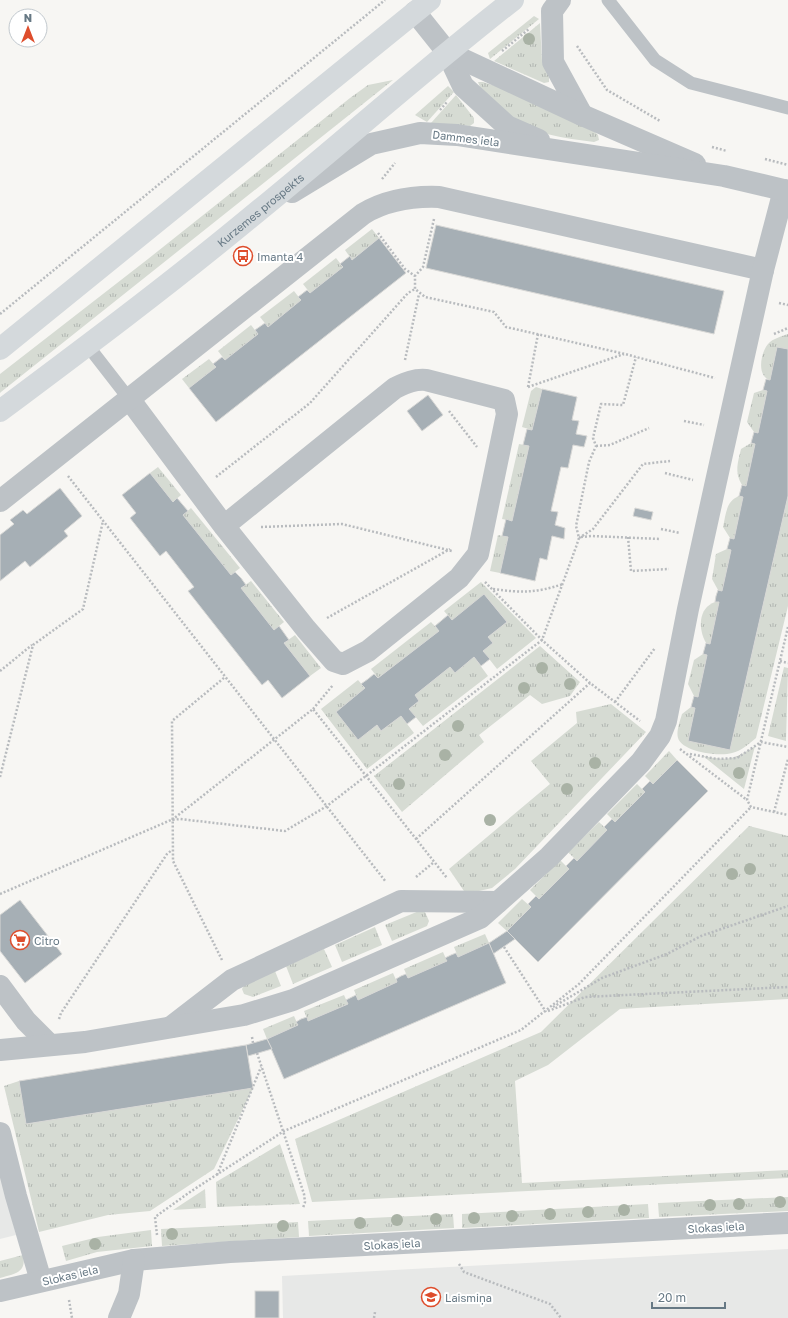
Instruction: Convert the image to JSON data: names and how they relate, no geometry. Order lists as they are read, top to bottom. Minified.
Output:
{"streets":{"main road":["Kurzemes prospekts"],"street":["Dammes iela","Slokas iela"]},"crossings":[["Dammes iela","Kurzemes prospekts"]],"places":{"bus stop":["Imanta 4"],"supermarket":["Citro"],"school or university":["Laismiņa"]},"scale_bar":"20 m","north":"top"}
